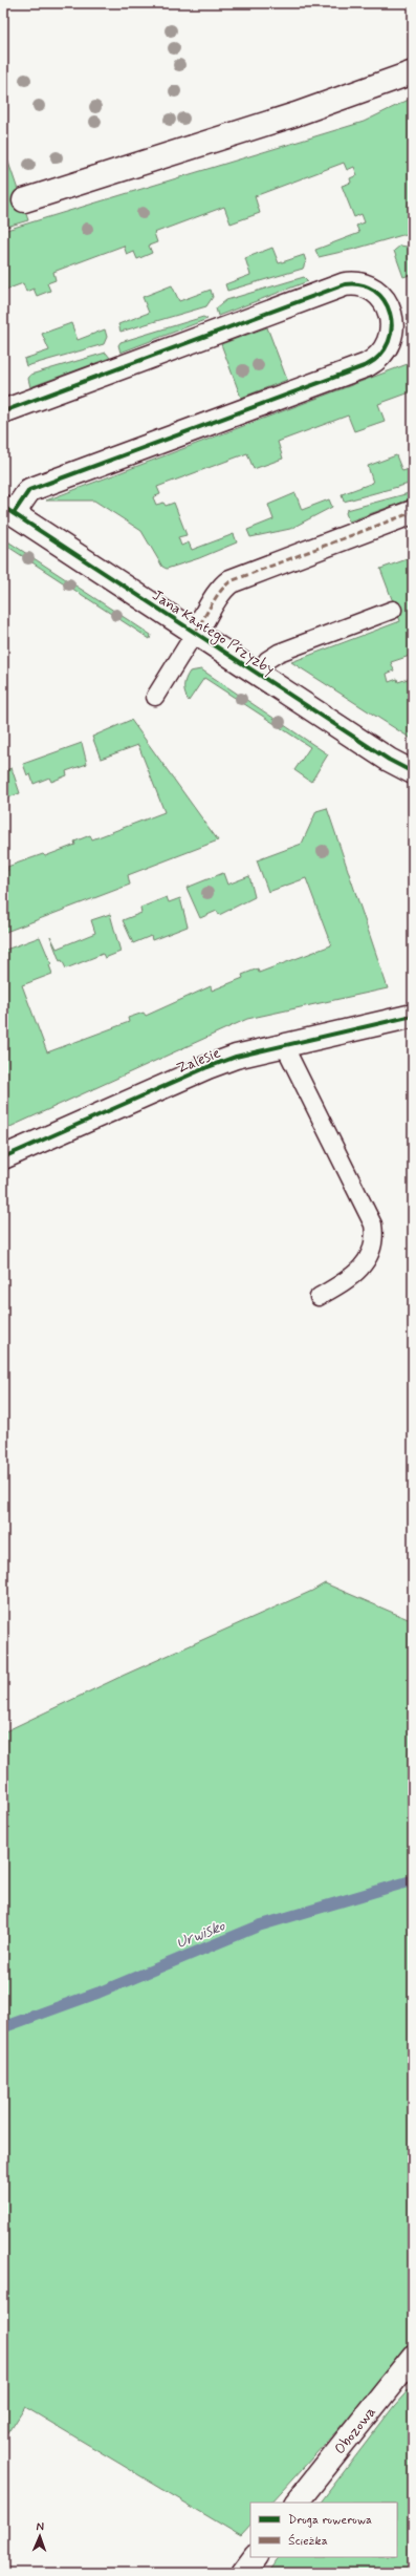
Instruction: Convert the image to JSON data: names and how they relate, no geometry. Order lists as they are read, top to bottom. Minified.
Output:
{"streets":{"street":["Jana Kantego Przyzby","Zalesie","Obozowa"]},"water":["Urwisko"],"legend":["Droga rowerowa","Ścieżka"],"north":"top"}
